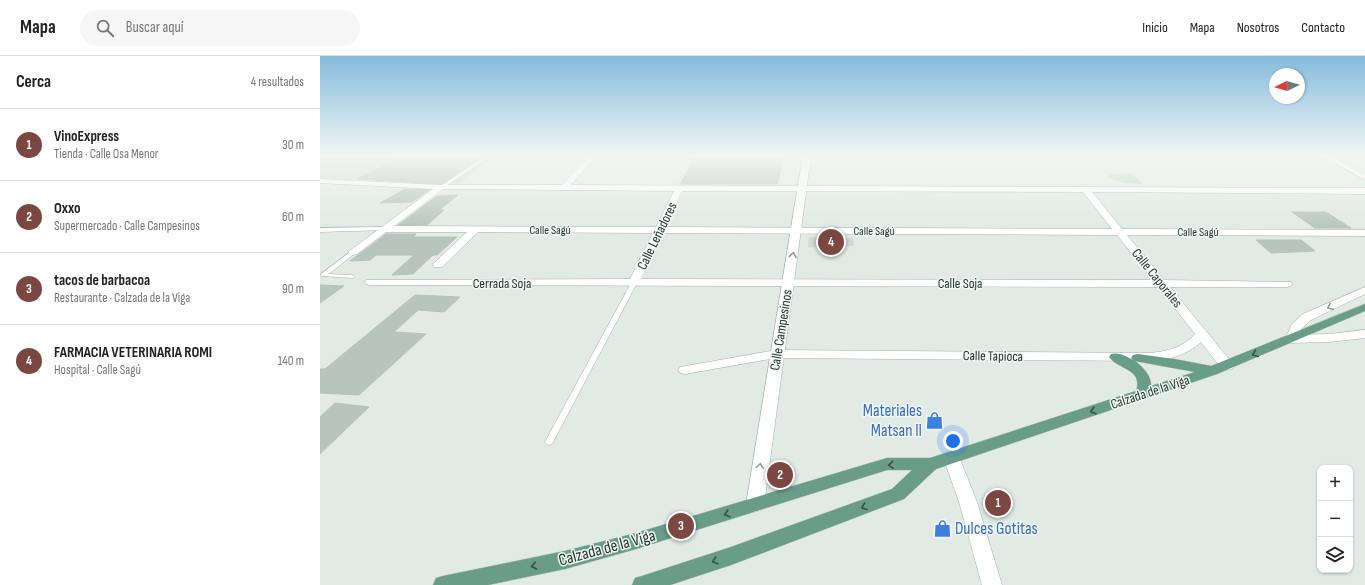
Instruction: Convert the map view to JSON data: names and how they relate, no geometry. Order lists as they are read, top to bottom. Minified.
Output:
{"streets":{"main road":["Calzada de la Viga"],"street":["Calle Sagú","Calle Leñadores","Calle Caporales","Cerrada Soja","Calle Soja","Calle Campesinos","Calle Tapioca"]},"crossings":[["Calle Sagú","Calle Leñadores"],["Calle Sagú","Calle Caporales"],["Calle Sagú","Calle Campesinos"],["Calle Leñadores","Cerrada Soja"],["Calle Leñadores","Calle Soja"],["Calle Caporales","Calle Soja"],["Calle Caporales","Calle Tapioca"],["Calle Caporales","Calzada de la Viga"],["Cerrada Soja","Calle Soja"],["Calle Soja","Calle Campesinos"],["Calle Campesinos","Calle Tapioca"],["Calle Campesinos","Calzada de la Viga"]],"one_way":["Calle Campesinos","Calzada de la Viga"],"places":{"shop":["Materiales Matsan II","Dulces Gotitas"]},"north":"left","page":{"header":"Mapa","search":"Buscar aquí","nav":["Inicio","Mapa","Nosotros","Contacto"],"heading":["Cerca","4 resultados"],"list":[{"mark":"1","name":"VinoExpress","note":"Tienda · Calle Osa Menor","value":"30 m"},{"mark":"2","name":"Oxxo","note":"Supermercado · Calle Campesinos","value":"60 m"},{"mark":"3","name":"tacos de barbacoa","note":"Restaurante · Calzada de la Viga","value":"90 m"},{"mark":"4","name":"FARMACIA VETERINARIA ROMI","note":"Hospital · Calle Sagú","value":"140 m"}],"pins":["4","2","1","3"],"map_buttons":["+","−"]}}
